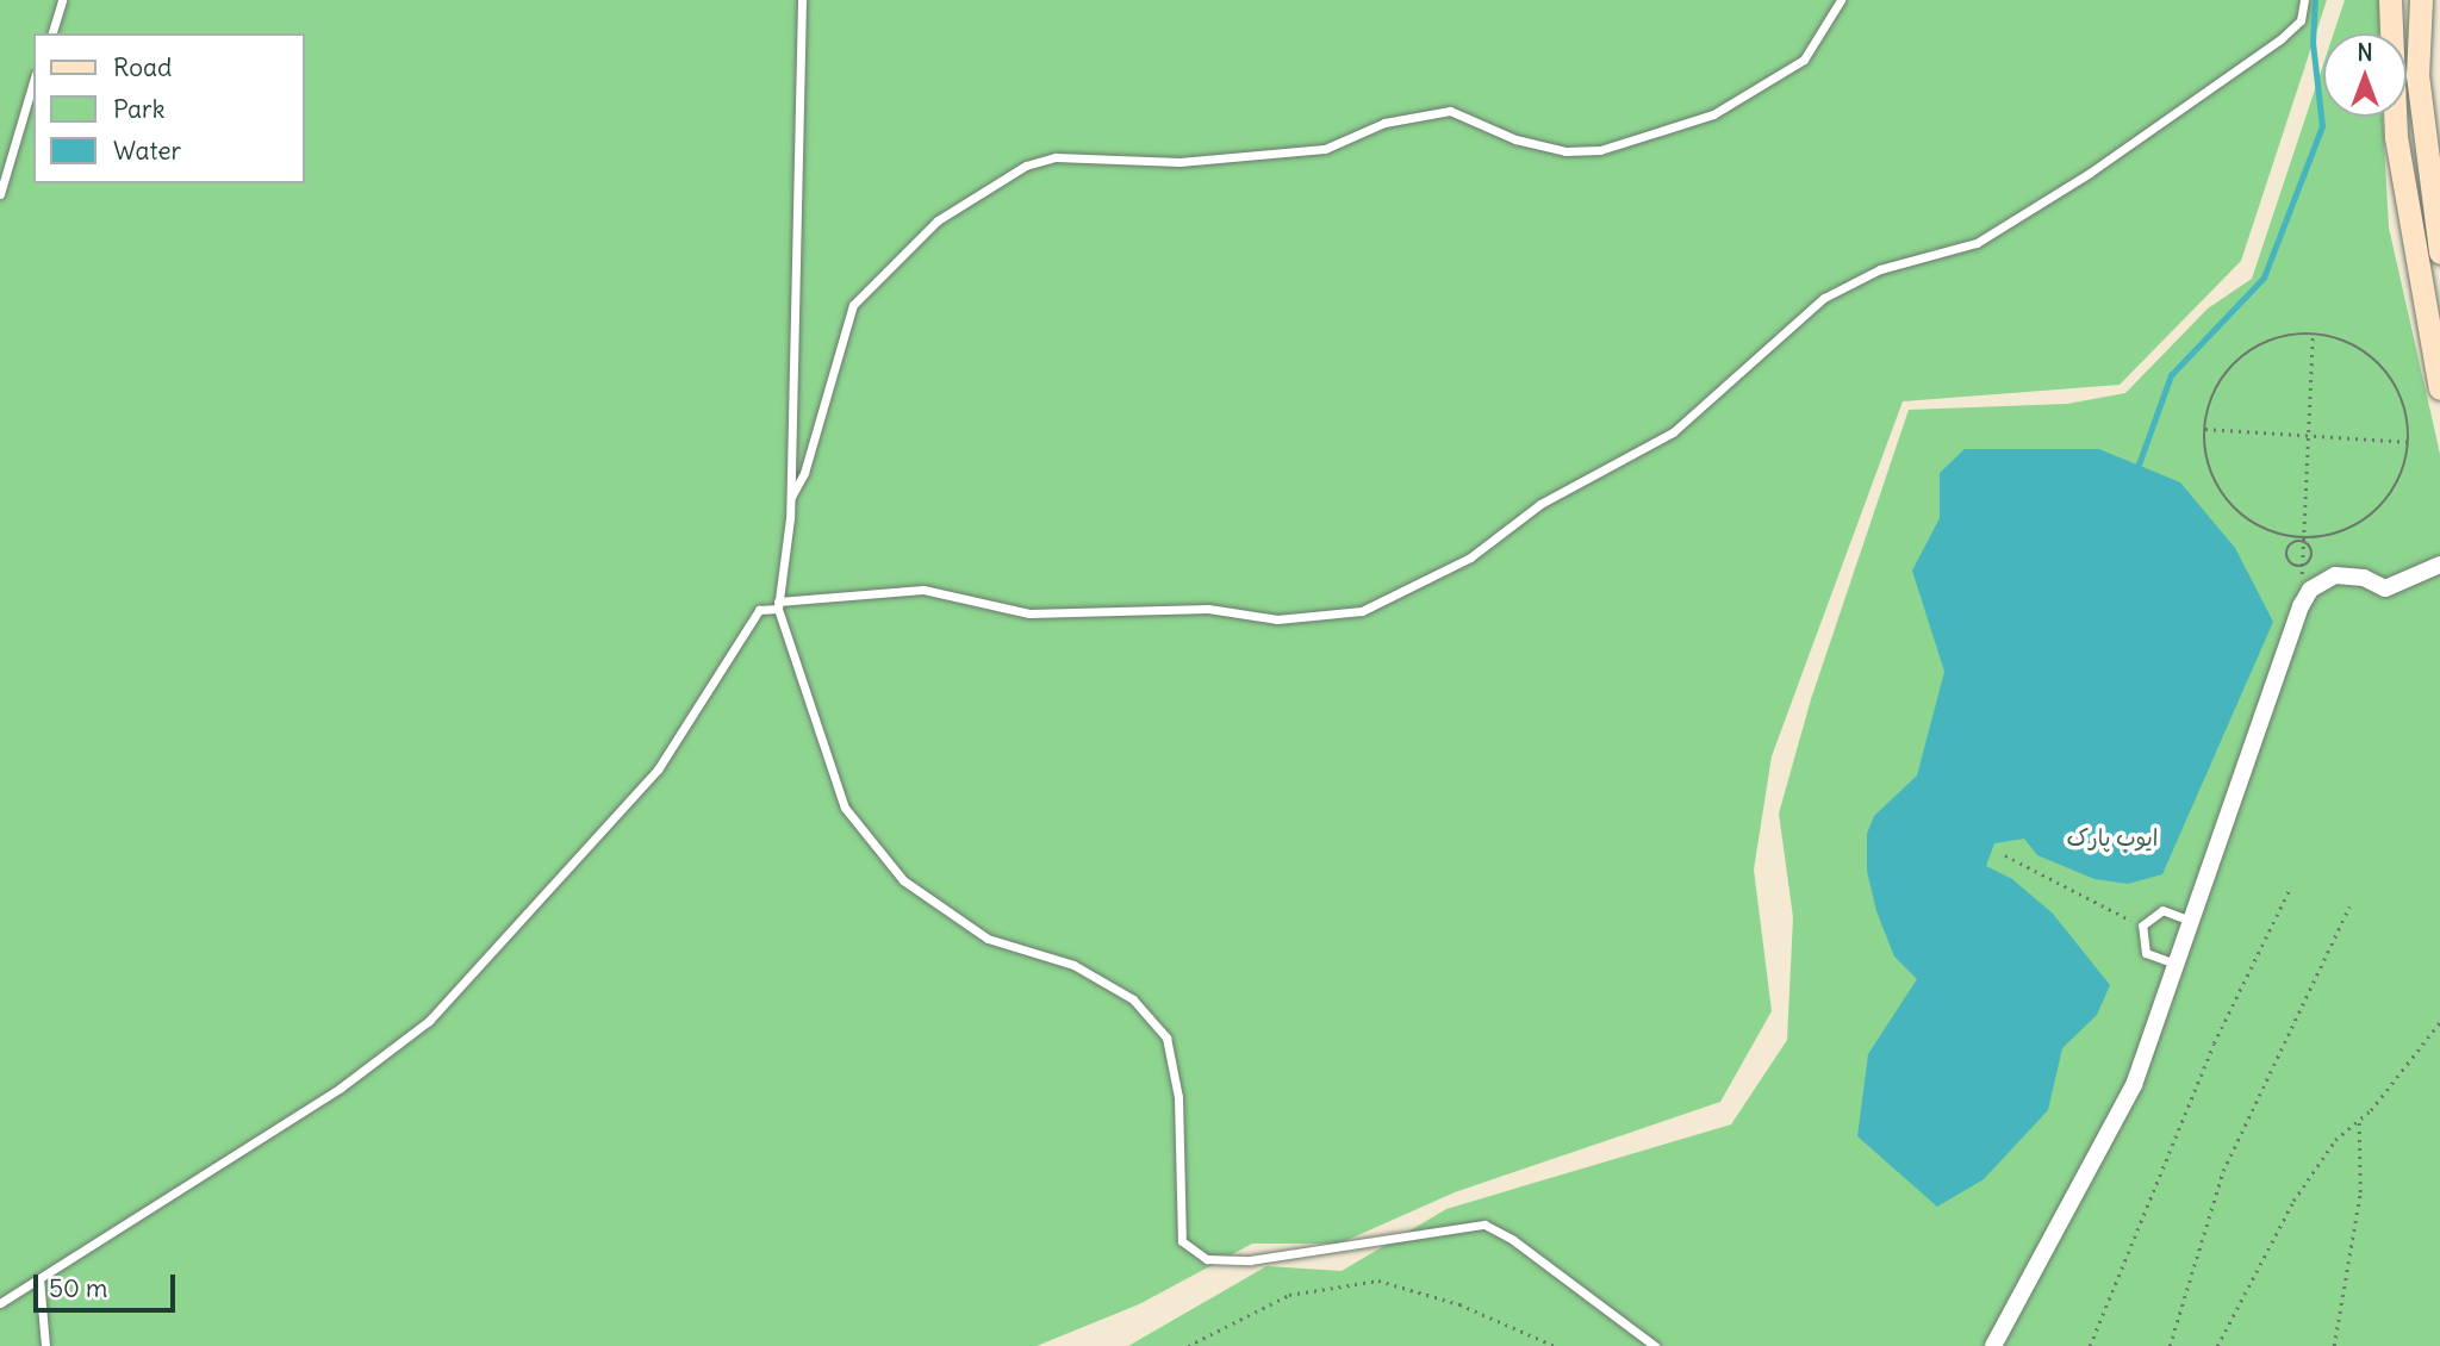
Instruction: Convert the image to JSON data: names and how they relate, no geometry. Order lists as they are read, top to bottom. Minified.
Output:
{"parks":["ایوب پارک"],"legend":["Road","Park","Water"],"scale_bar":"50 m","north":"top"}
